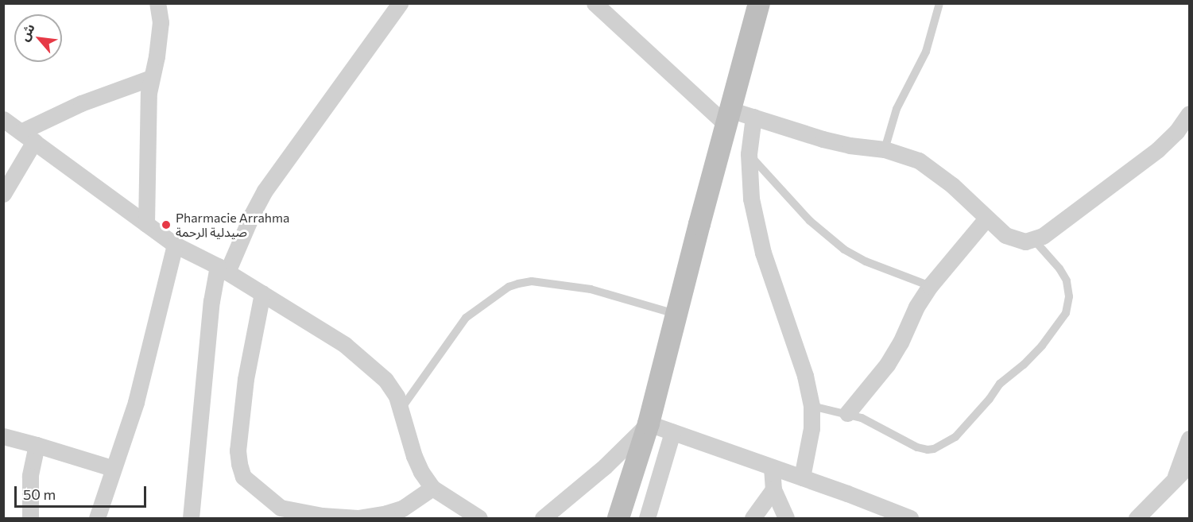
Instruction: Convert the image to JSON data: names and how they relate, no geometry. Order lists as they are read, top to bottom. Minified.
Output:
{"places":["Pharmacie Arrahma صيدلية الرحمة"],"scale_bar":"50 m","north":"top left"}
